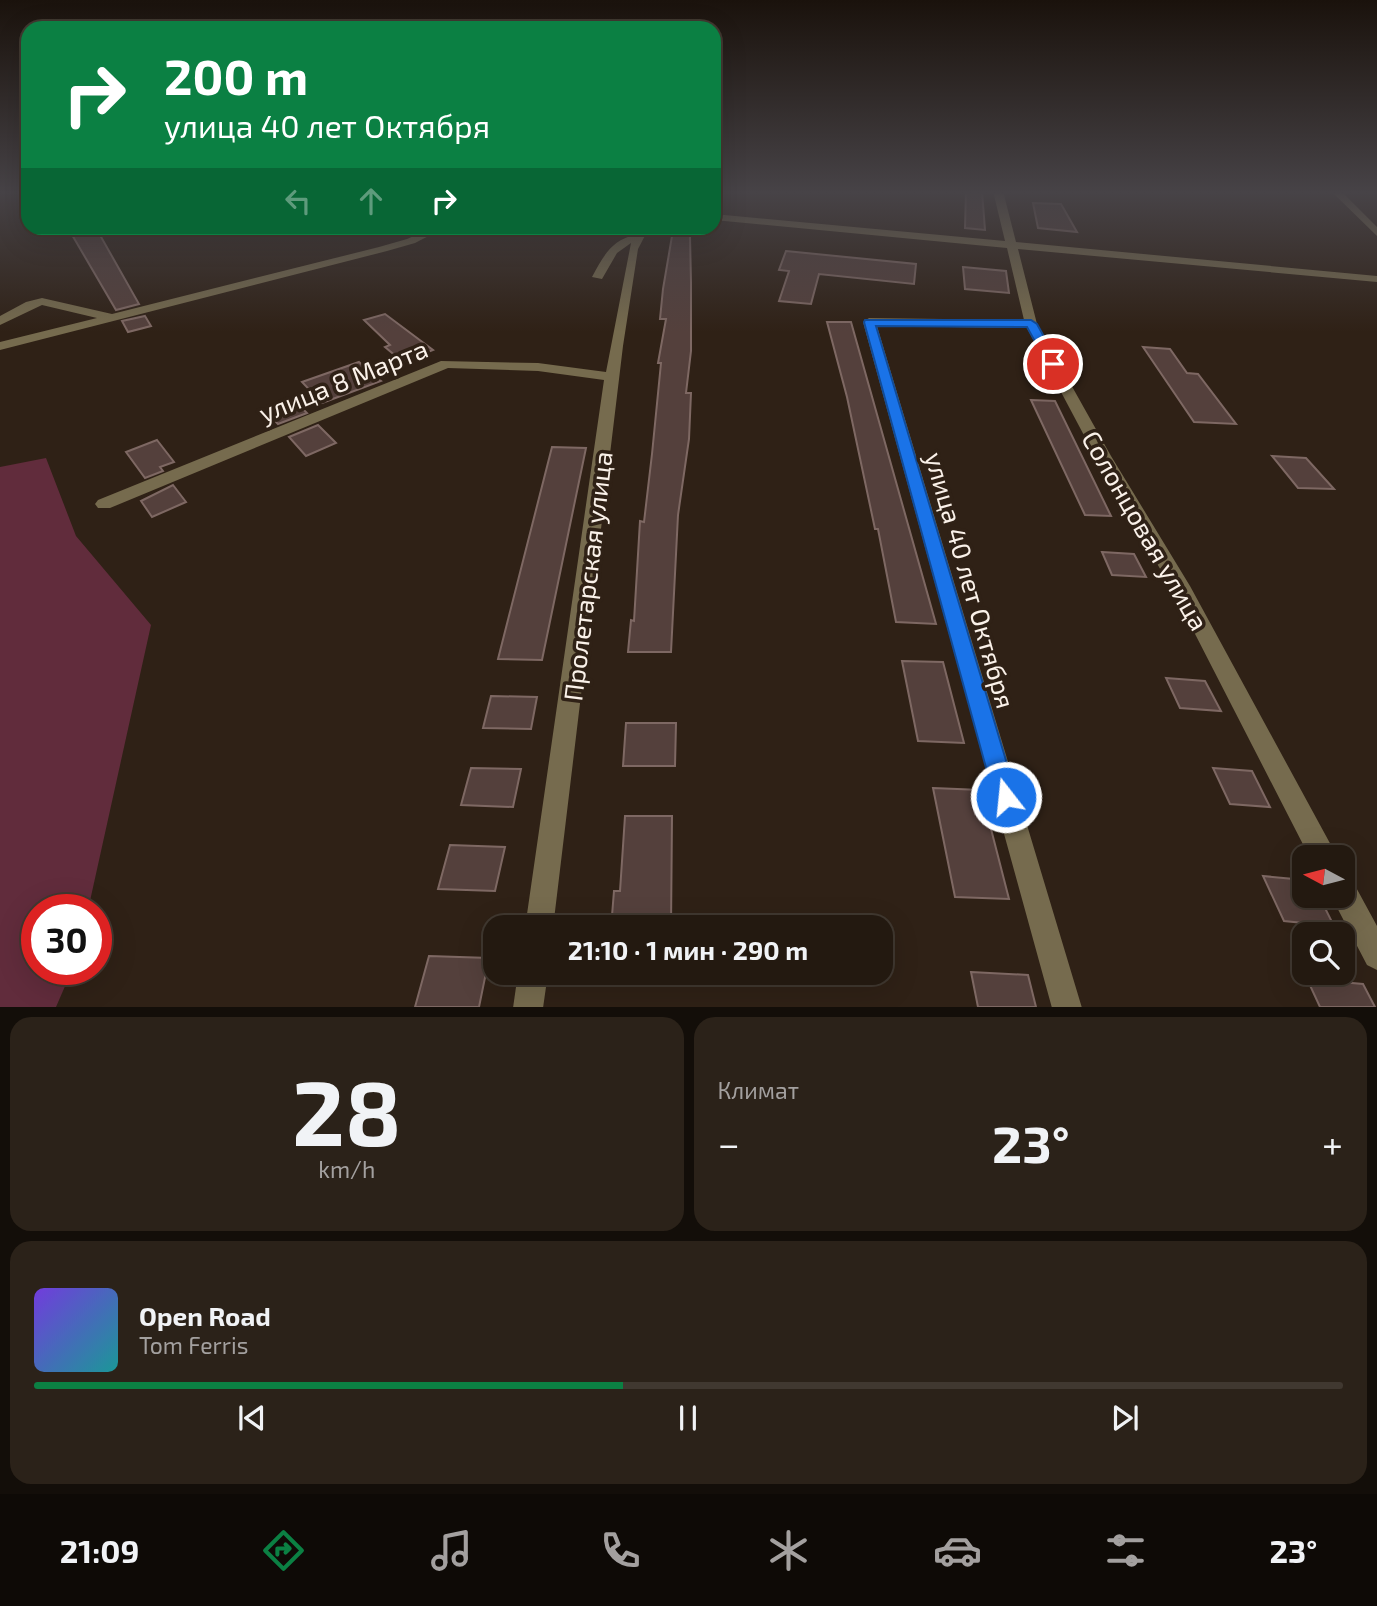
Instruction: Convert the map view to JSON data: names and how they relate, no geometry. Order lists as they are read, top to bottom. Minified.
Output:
{"streets":{"street":["улица 8 Марта","Солонцовая улица","Пролетарская улица","улица 40 лет Октября"]},"crossings":[["улица 8 Марта","Пролетарская улица"],["Солонцовая улица","улица 40 лет Октября"]],"north":"left","page":{"turn":["200 m","улица 40 лет Октября"],"limit":"30","trip":"21:10 · 1 мин · 290 m","tile":[["28","km/h"],"Климат"],"heat":["−","23°","+"],"song":["Open Road","Tom Ferris"],"tabs":["21:09","23°"]}}
